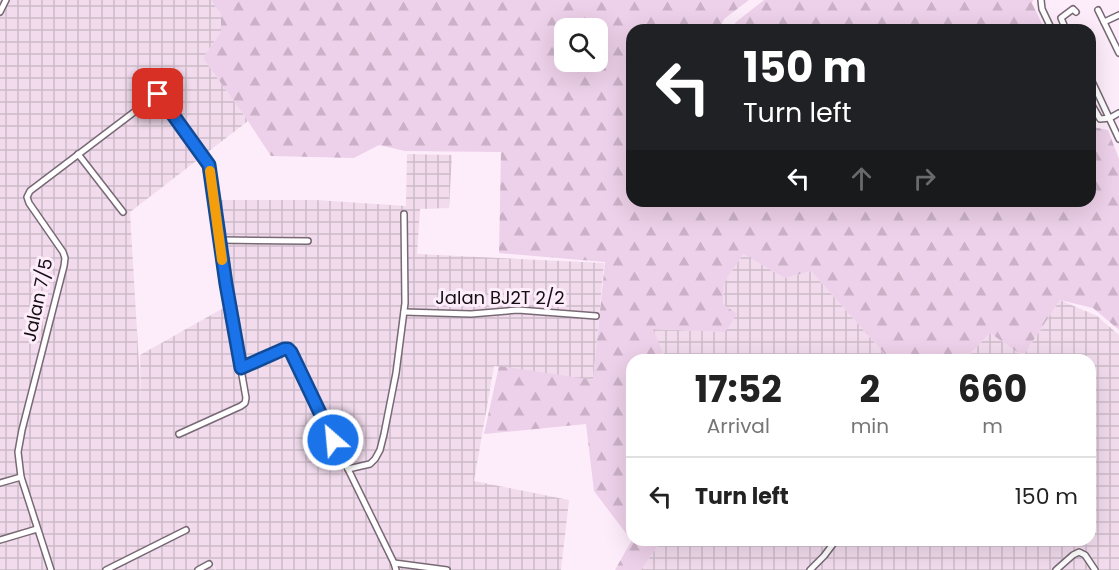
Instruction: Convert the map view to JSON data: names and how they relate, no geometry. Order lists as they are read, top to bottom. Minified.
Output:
{"streets":{"street":["Jalan BJ2T 2/2","Jalan 7/5"]},"page":{"turn":["150 m","Turn left"],"eta":["17:52","Arrival","2","min","660","m"],"list":[{"name":"Turn left","value":"150 m"}]}}
